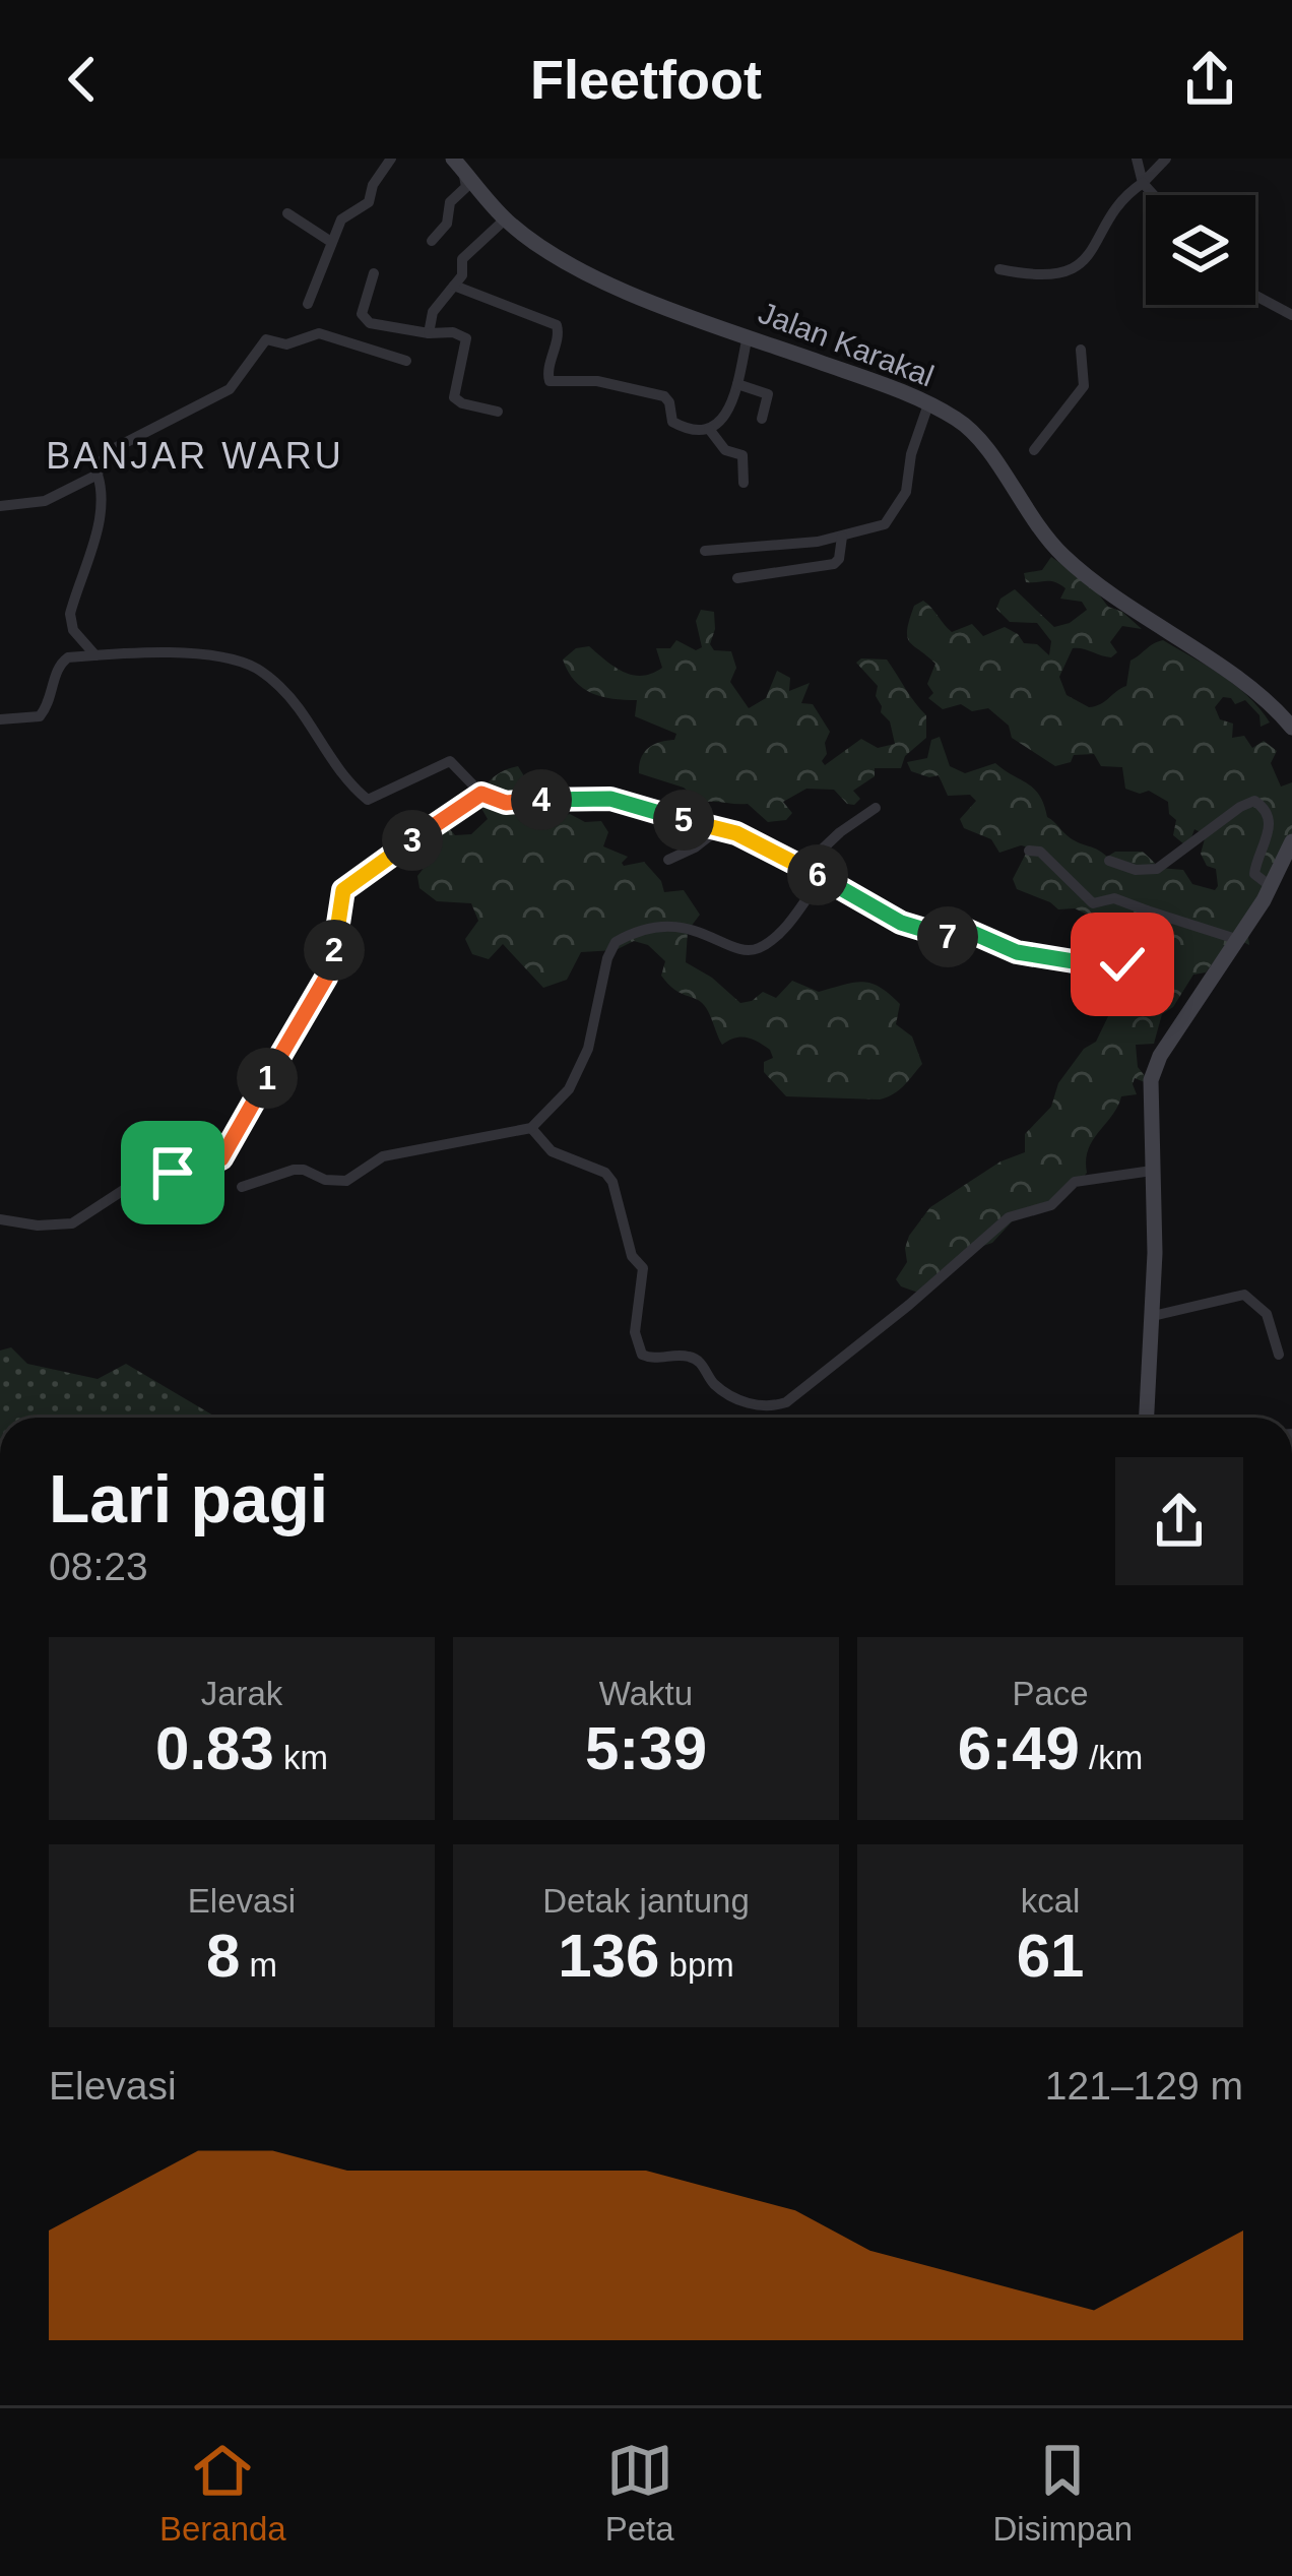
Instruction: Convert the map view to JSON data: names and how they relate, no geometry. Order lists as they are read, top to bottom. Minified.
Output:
{"streets":{"main road":["Jalan Karakal"]},"districts":["BANJAR WARU"],"page":{"header":"Fleetfoot","pins":["4","5","3","6","7","2","1"],"heading":["Lari pagi","08:23"],"stats":[["Jarak","0.83 km"],["Waktu","5:39"],["Pace","6:49 /km"],["Elevasi","8 m"],["Detak jantung","136 bpm"],["kcal","61"]],"chart":["Elevasi","121–129 m"],"tabs":["Beranda","Peta","Disimpan"]}}
